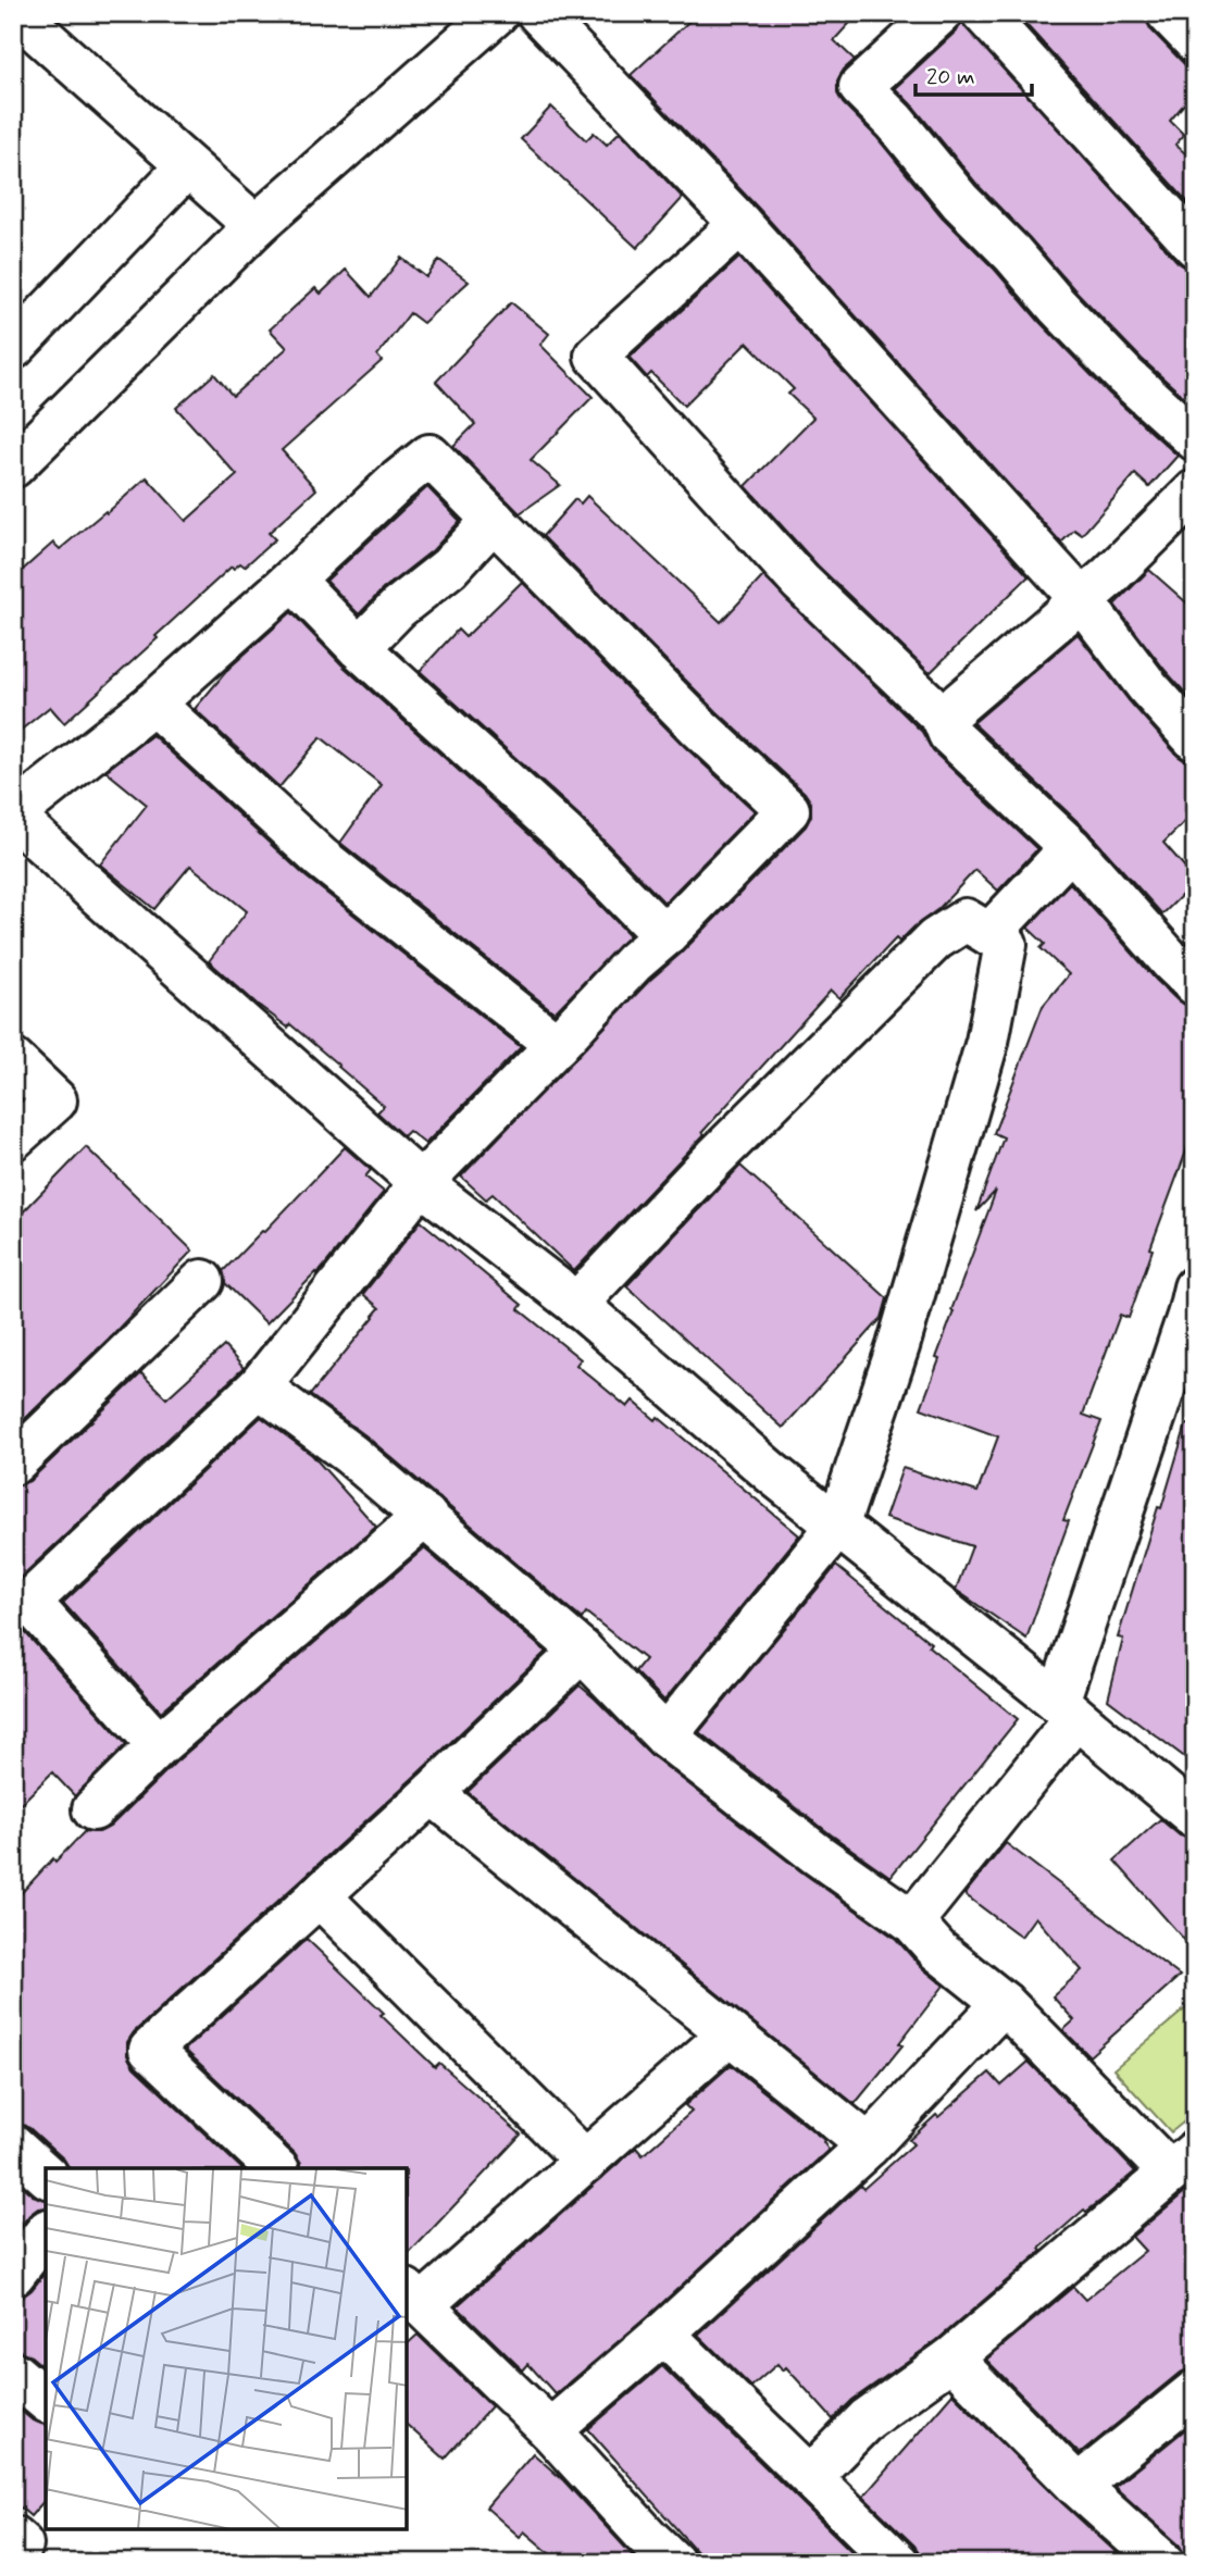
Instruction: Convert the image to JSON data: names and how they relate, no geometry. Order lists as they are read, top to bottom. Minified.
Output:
{"scale_bar":"20 m"}
